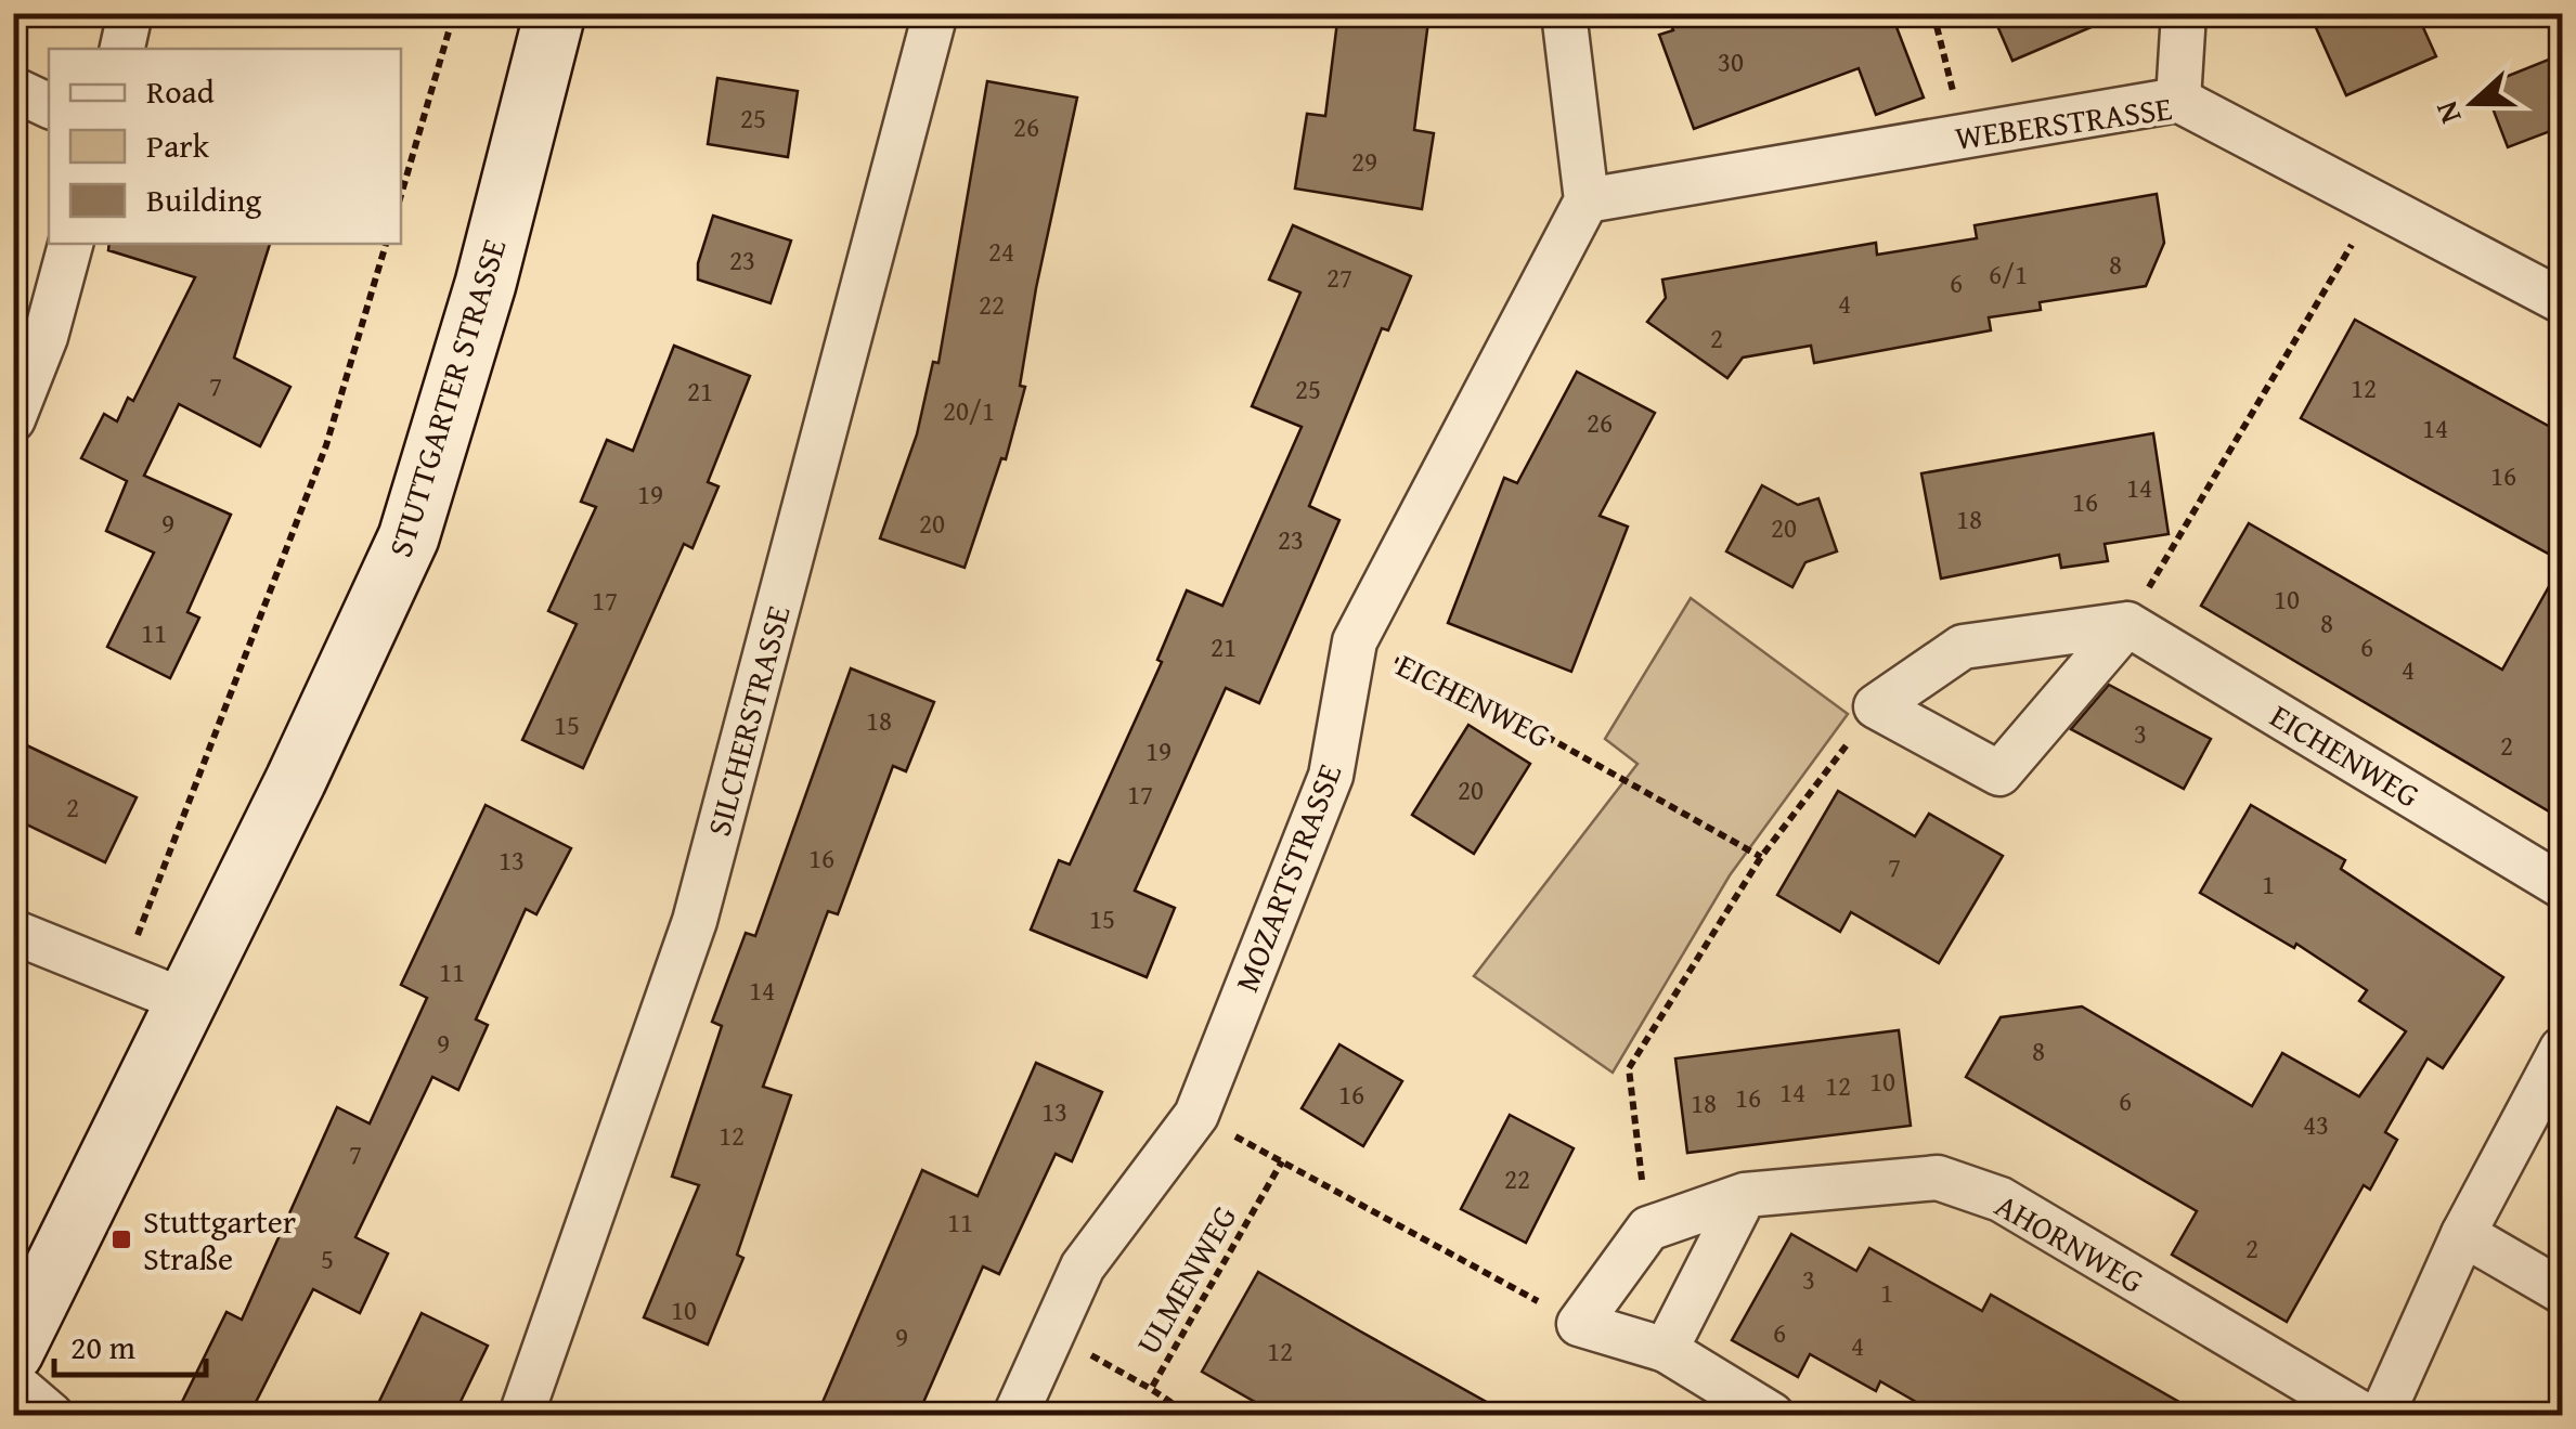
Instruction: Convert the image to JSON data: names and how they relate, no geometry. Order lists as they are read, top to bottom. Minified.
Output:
{"streets":{"street":["WEBERSTRASSE","STUTTGARTER STRASSE","EICHENWEG","SILCHERSTRASSE","MOZARTSTRASSE","AHORNWEG"],"path":["ULMENWEG"]},"crossings":[["WEBERSTRASSE","MOZARTSTRASSE"],["EICHENWEG","MOZARTSTRASSE"]],"places":{"transit":["Stuttgarter Straße"]},"house_numbers":["30","25","26","29","24","23","8","6/1","27","6","4","22","2","7","12","25","21","20/1","26","14","16","14","19","16","18","9","20","20","23","10","17","8","11","21","6","4","18","15","3","2","19","20","17","2","16","13","7","1","15","11","14","9","8","10","12","14","16","16","6","18","13","43","12","7","22","11","2","5","3","1","10","6","9","4","12"],"legend":["Road","Park","Building"],"scale_bar":"20 m","north":"left"}
